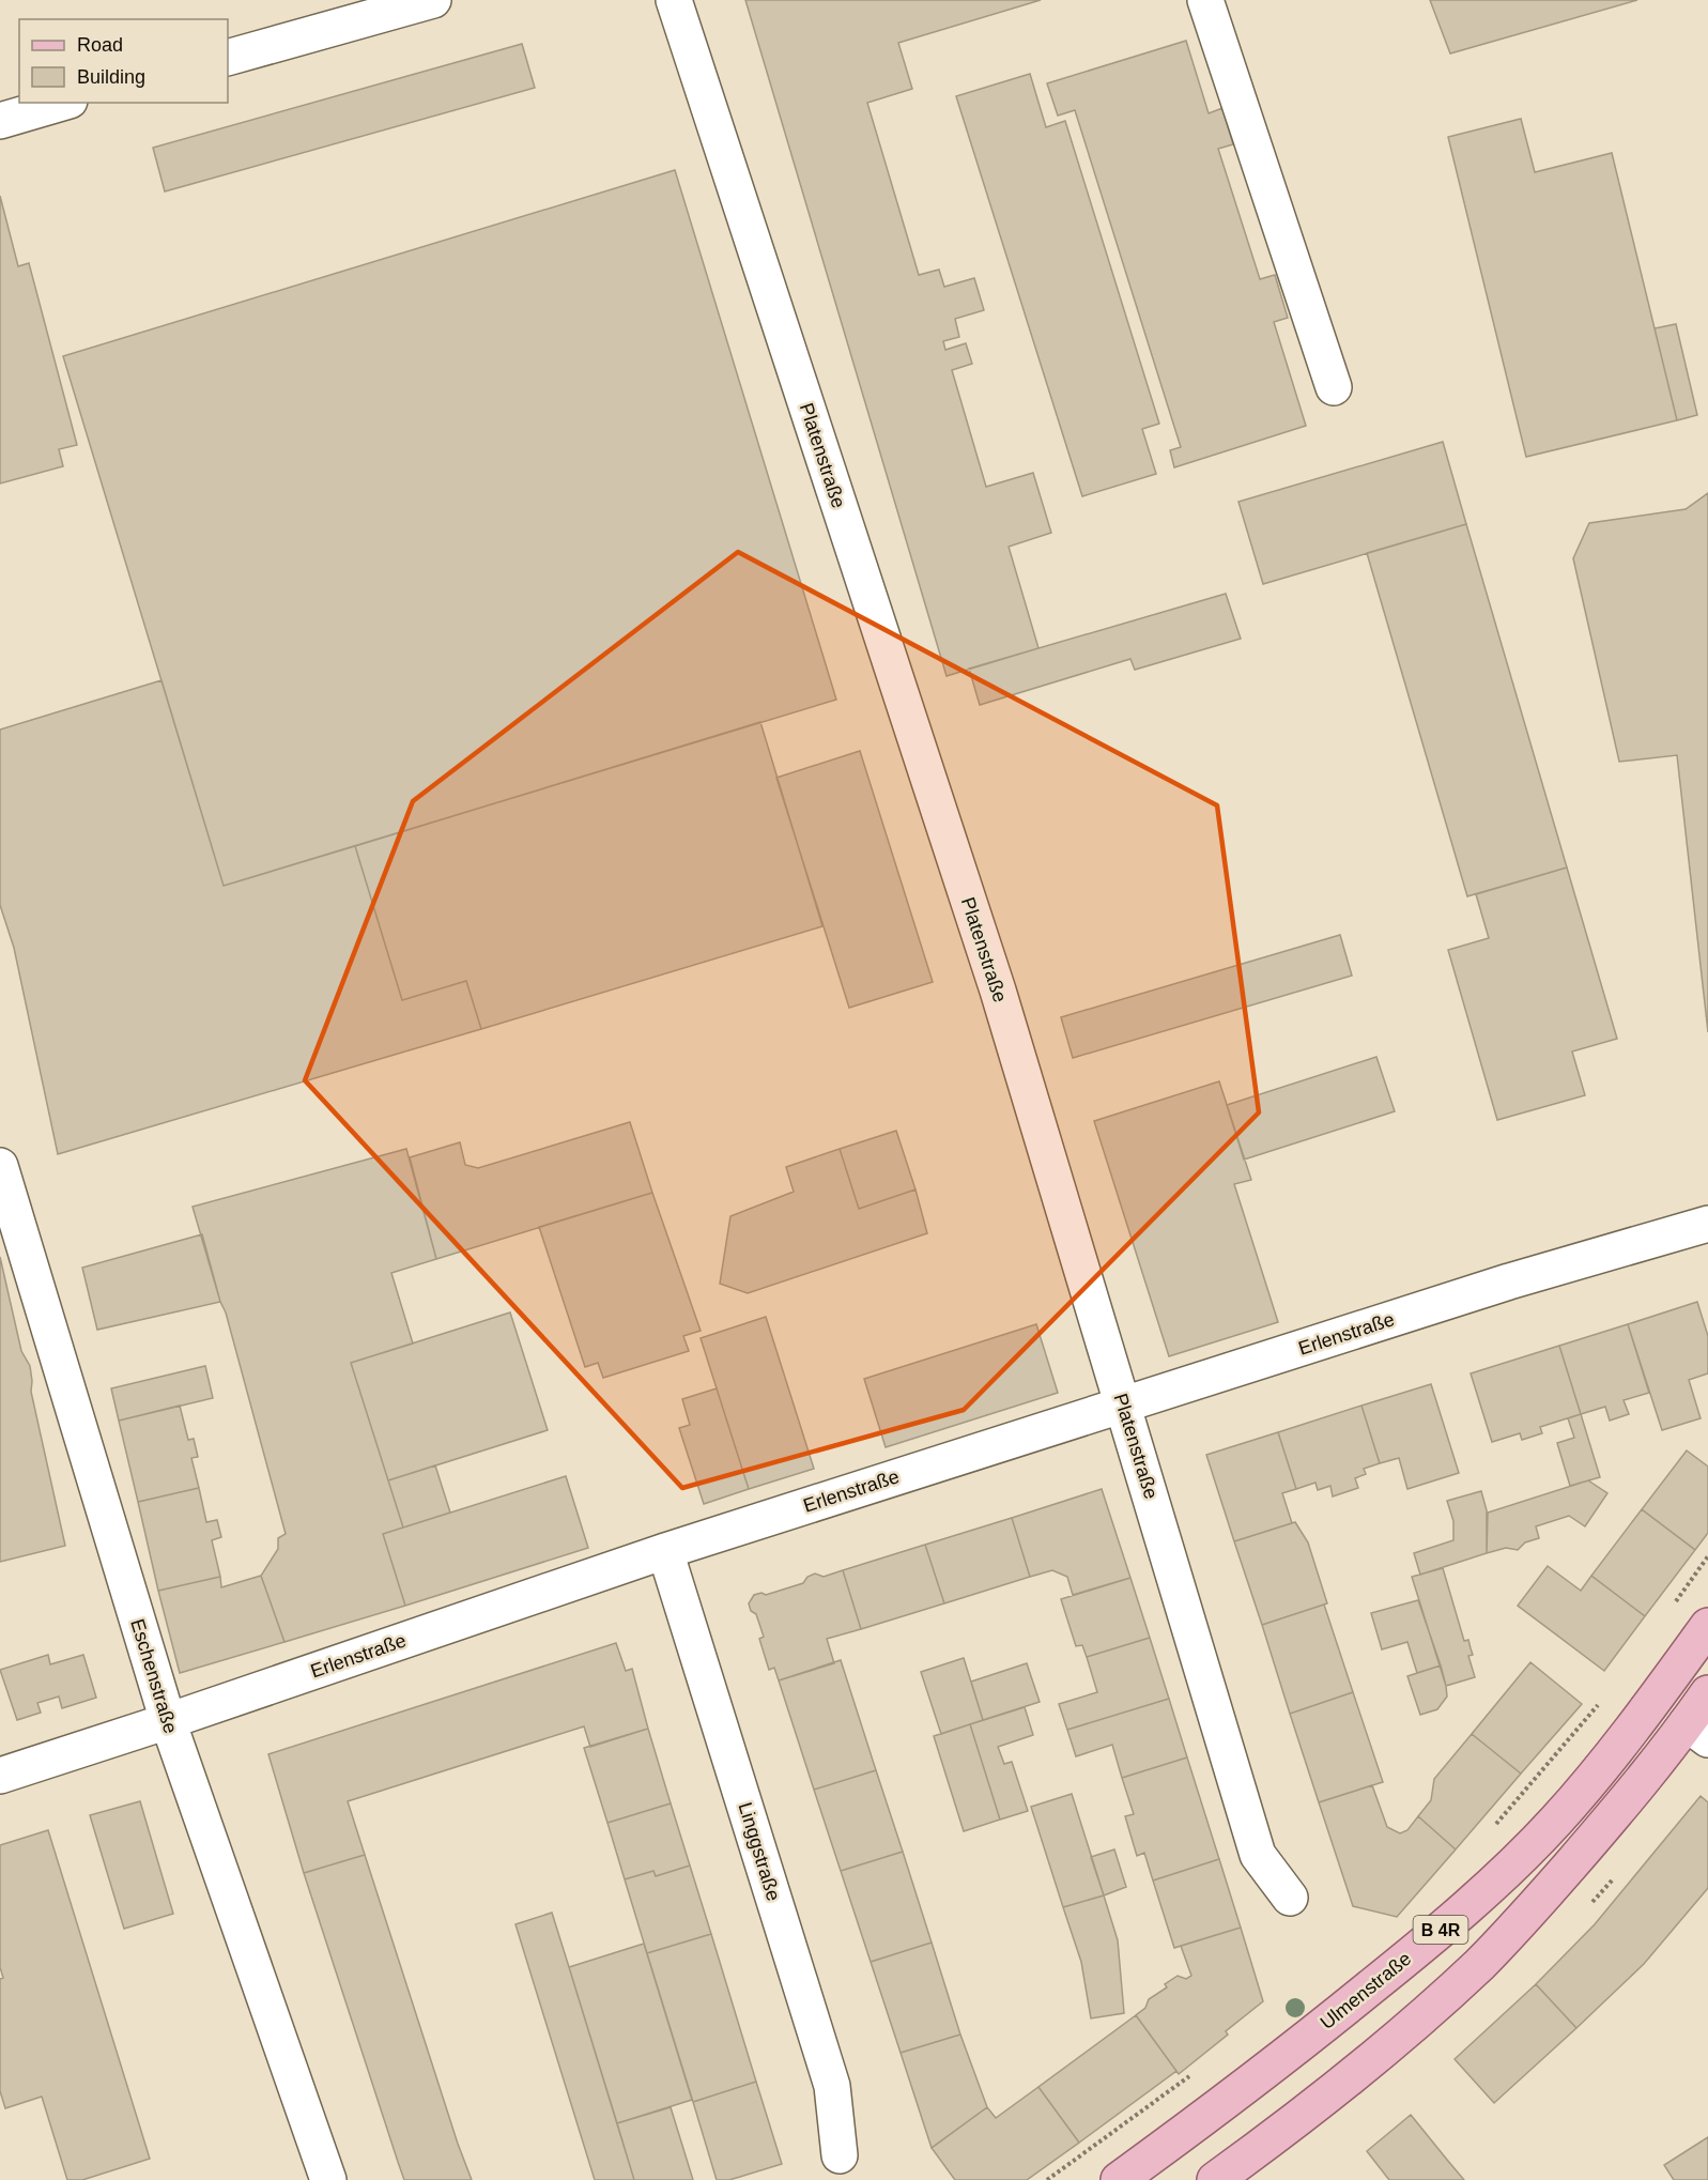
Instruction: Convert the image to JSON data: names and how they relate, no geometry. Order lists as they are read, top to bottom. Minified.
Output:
{"streets":{"main road":["B 4R","Ulmenstraße"],"street":["Platenstraße","Erlenstraße","Eschenstraße","Linggstraße"]},"crossings":[["Platenstraße","Erlenstraße"],["Erlenstraße","Eschenstraße"],["Erlenstraße","Linggstraße"]],"legend":["Road","Building"]}
